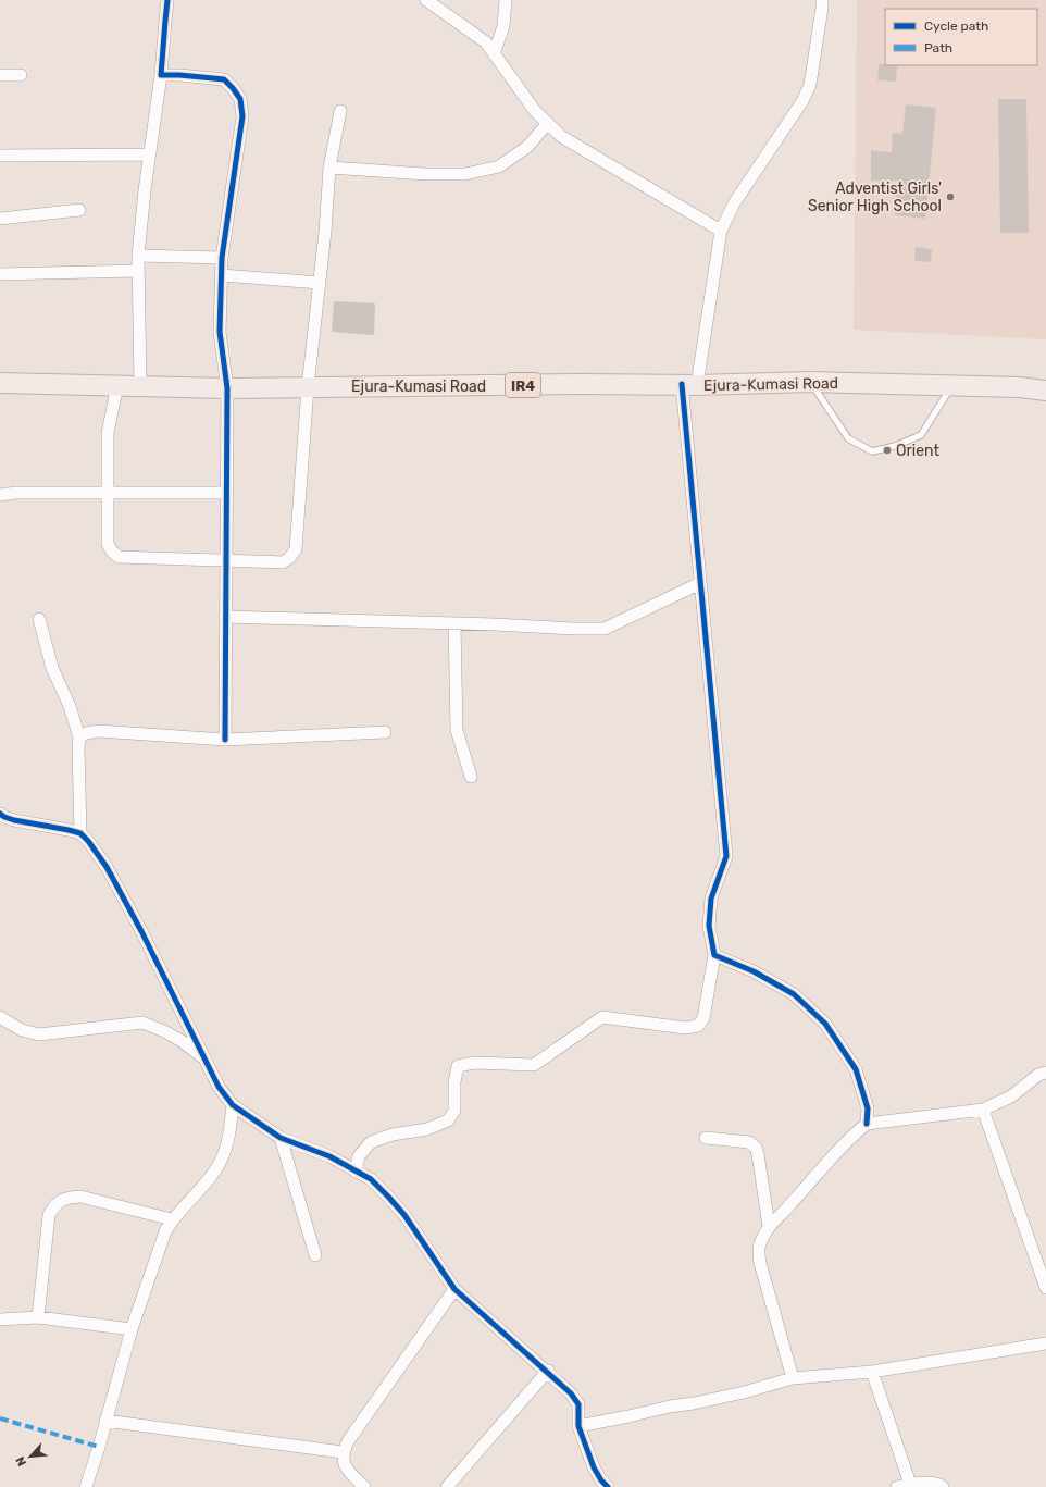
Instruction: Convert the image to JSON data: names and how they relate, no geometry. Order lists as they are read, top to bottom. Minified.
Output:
{"streets":{"main road":["Ejura-Kumasi Road","IR4"]},"places":["Adventist Girls' Senior High School","Orient"],"legend":["Cycle path","Path"],"north":"bottom left"}
